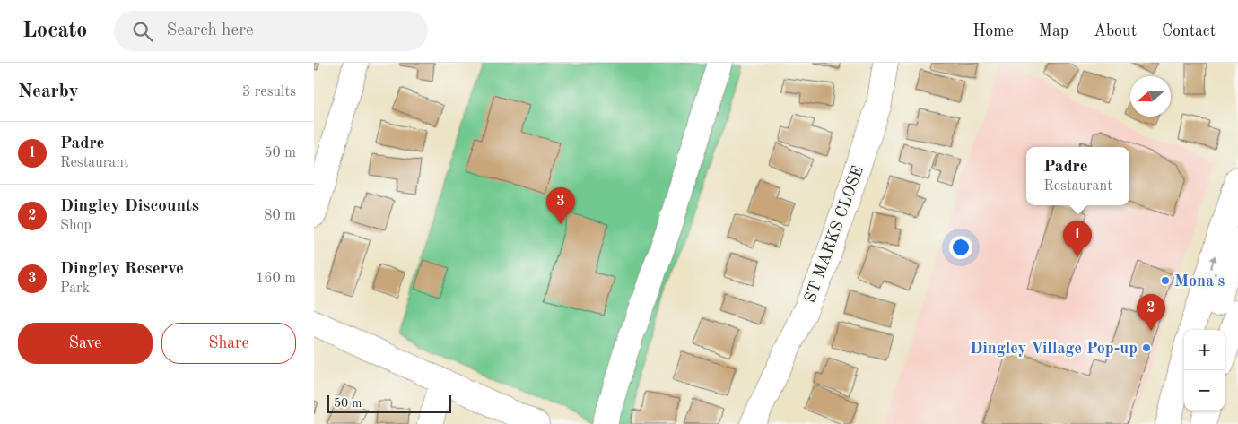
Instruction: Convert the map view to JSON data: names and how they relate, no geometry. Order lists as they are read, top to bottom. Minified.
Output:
{"streets":{"street":["ST MARKS CLOSE"]},"places":["Mona's","Dingley Village Pop-up"],"scale_bar":"50 m","north":"left","page":{"header":"Locato","search":"Search here","nav":["Home","Map","About","Contact"],"heading":["Nearby","3 results"],"list":[{"mark":"1","name":"Padre","note":"Restaurant","value":"50 m"},{"mark":"2","name":"Dingley Discounts","note":"Shop","value":"80 m"},{"mark":"3","name":"Dingley Reserve","note":"Park","value":"160 m"}],"popup":["Padre","Restaurant"],"pins":["3","1","2"],"buttons":["Save","Share"],"map_buttons":["+","−"],"scale":"50 m"}}
